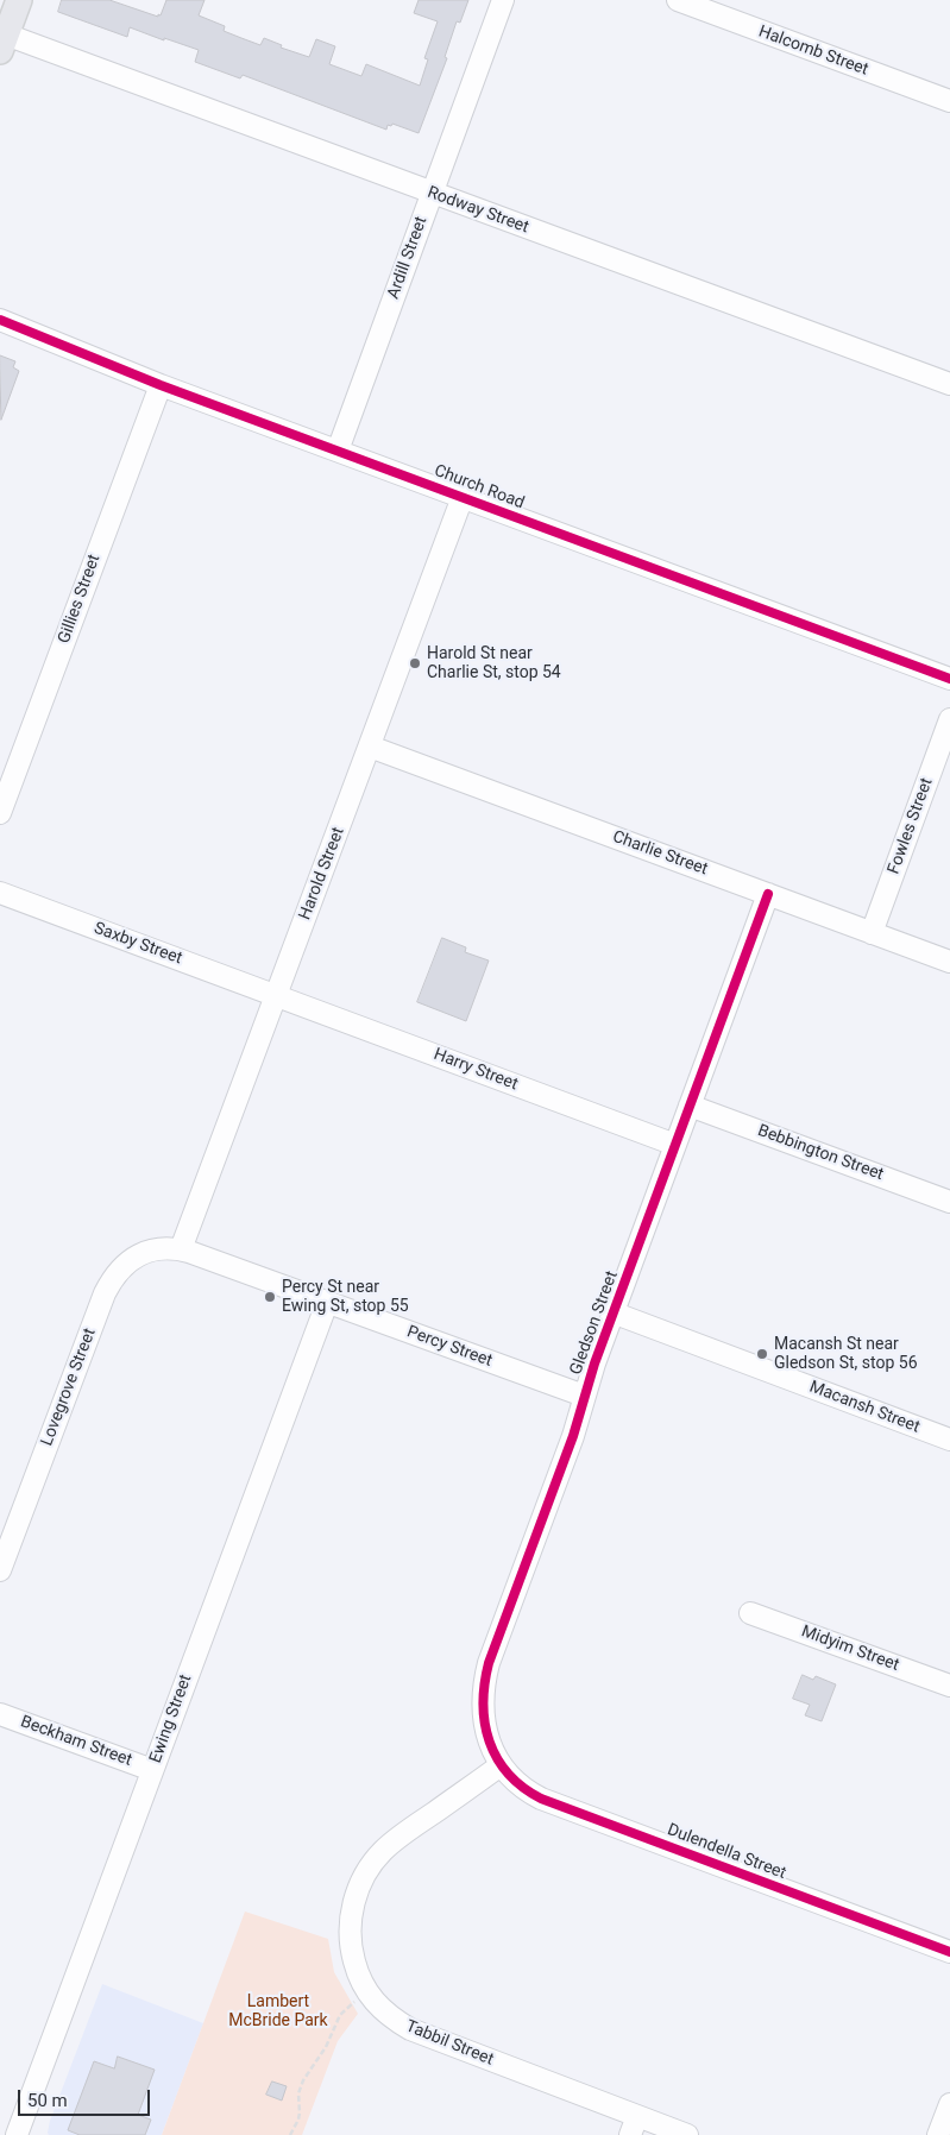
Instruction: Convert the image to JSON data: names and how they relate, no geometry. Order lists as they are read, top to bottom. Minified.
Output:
{"streets":{"street":["Halcomb Street","Rodway Street","Ardill Street","Church Road","Gillies Street","Fowles Street","Charlie Street","Harold Street","Saxby Street","Harry Street","Bebbington Street","Gledson Street","Percy Street","Lovegrove Street","Macansh Street","Midyim Street","Ewing Street","Beckham Street","Dulendella Street","Tabbil Street"]},"crossings":[["Rodway Street","Ardill Street"],["Ardill Street","Church Road"],["Church Road","Gillies Street"],["Church Road","Harold Street"],["Fowles Street","Charlie Street"],["Charlie Street","Harold Street"],["Charlie Street","Gledson Street"],["Harold Street","Saxby Street"],["Harold Street","Harry Street"],["Harold Street","Percy Street"],["Harold Street","Lovegrove Street"],["Saxby Street","Harry Street"],["Harry Street","Gledson Street"],["Bebbington Street","Gledson Street"],["Gledson Street","Percy Street"],["Gledson Street","Macansh Street"],["Gledson Street","Dulendella Street"],["Gledson Street","Tabbil Street"],["Percy Street","Lovegrove Street"],["Percy Street","Ewing Street"],["Ewing Street","Beckham Street"],["Dulendella Street","Tabbil Street"]],"parks":["Lambert McBride Park"],"places":["Harold St near Charlie St, stop 54","Percy St near Ewing St, stop 55","Macansh St near Gledson St, stop 56"],"scale_bar":"50 m"}
